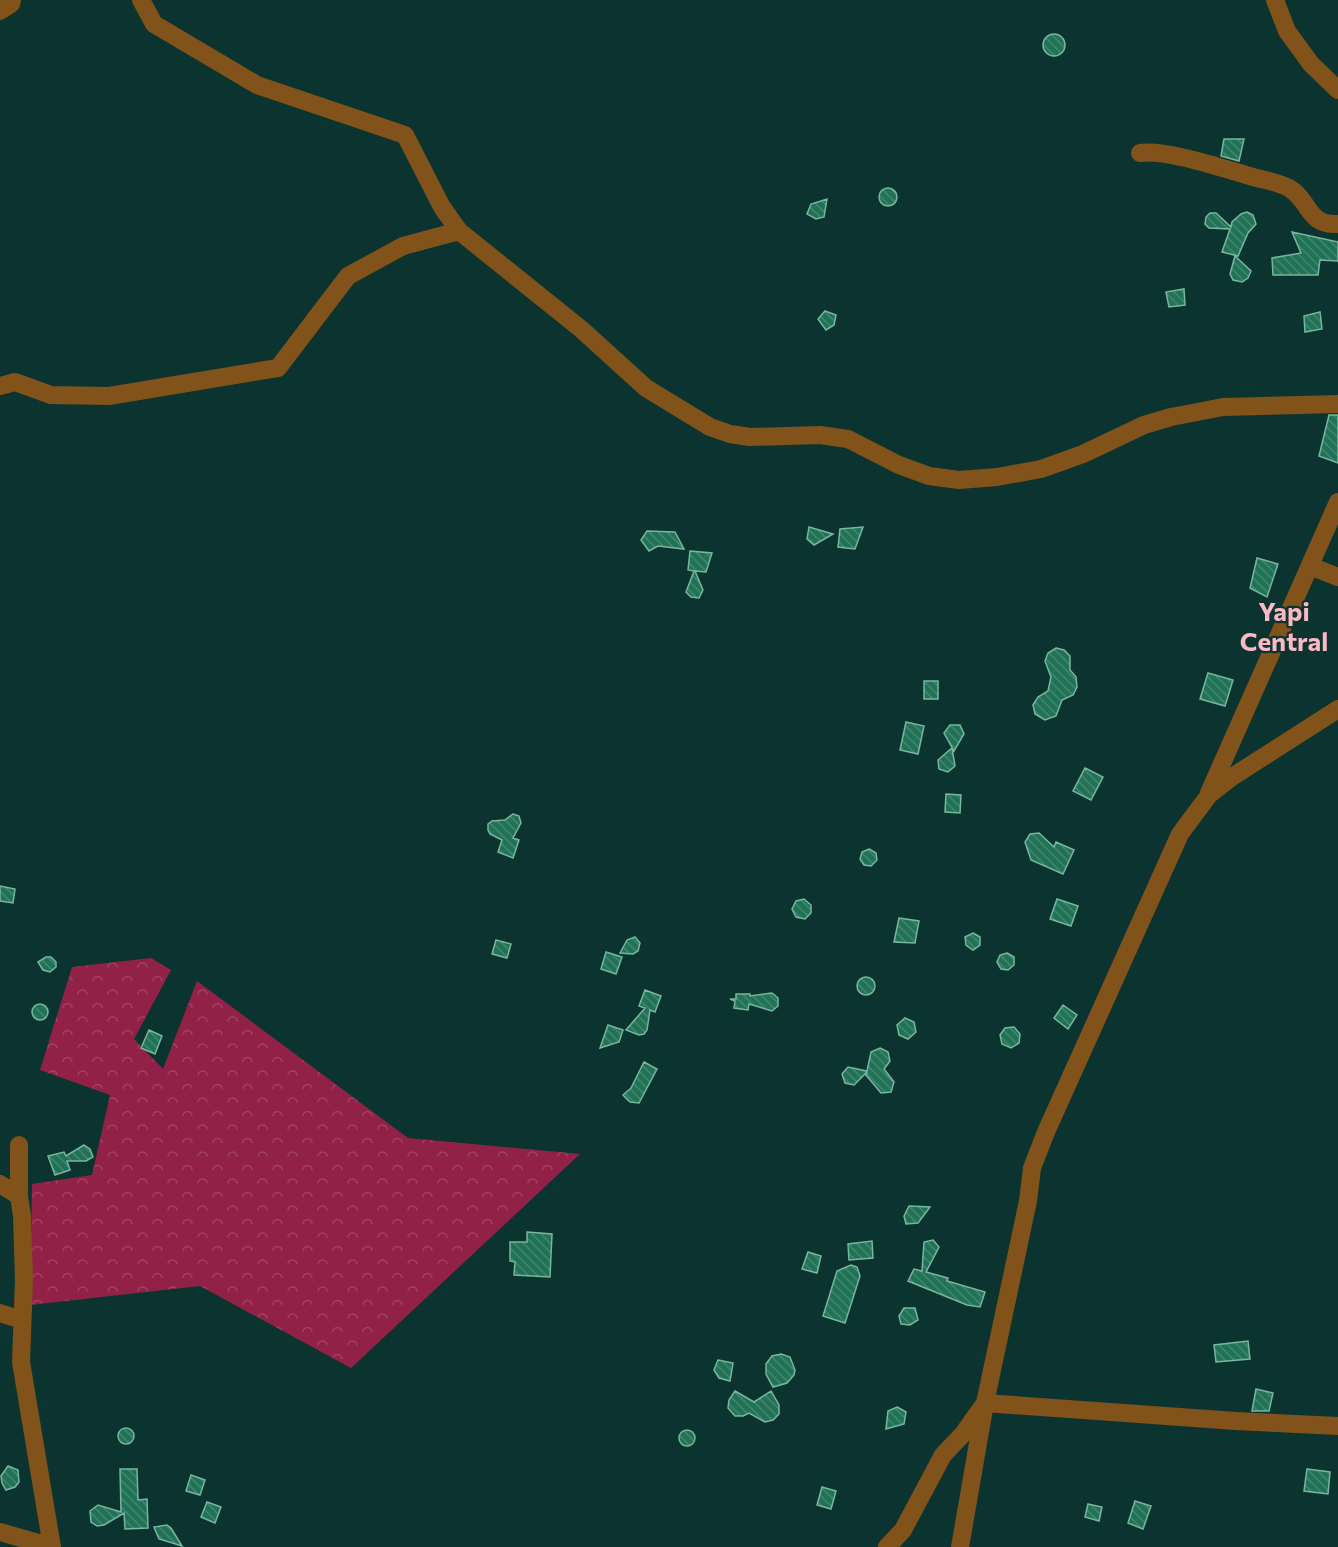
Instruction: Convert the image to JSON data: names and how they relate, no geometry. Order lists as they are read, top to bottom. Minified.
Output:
{"districts":["Yapi Central"]}
